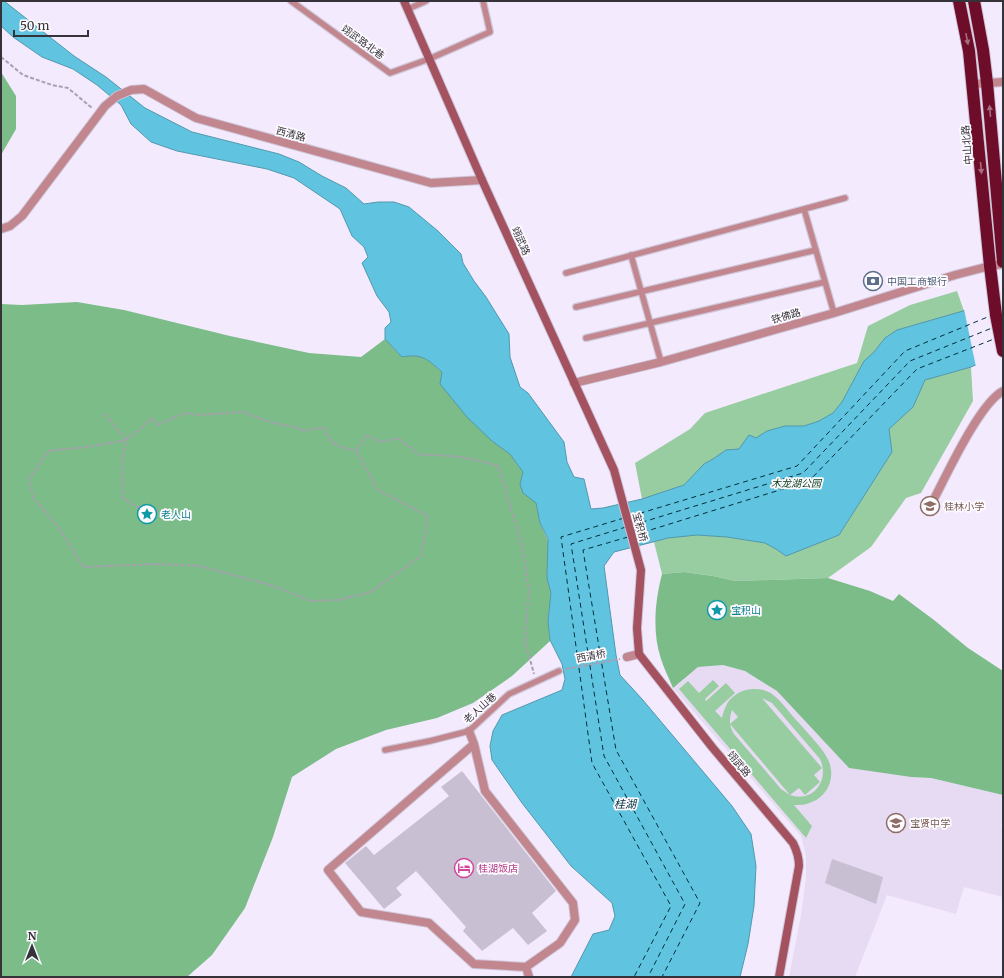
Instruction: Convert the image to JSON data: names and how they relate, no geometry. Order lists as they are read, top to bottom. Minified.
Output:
{"streets":{"highway":["中山北路"],"main road":["翊武路","宝积桥"],"street":["西清路","铁佛路"],"lane":["翊武路北巷","老人山巷"],"path":["西清桥"]},"crossings":[["翊武路北巷","翊武路"],["西清路","翊武路"],["中山北路","铁佛路"],["翊武路","铁佛路"],["翊武路","宝积桥"],["西清桥","老人山巷"]],"water":["桂湖"],"parks":["木龙湖公园"],"places":{"bank":["中国工商银行"],"school or university":["桂林小学","宝贤中学"],"place":["老人山","宝积山"],"hotel":["桂湖饭店"]},"scale_bar":"50 m","north":"top"}
